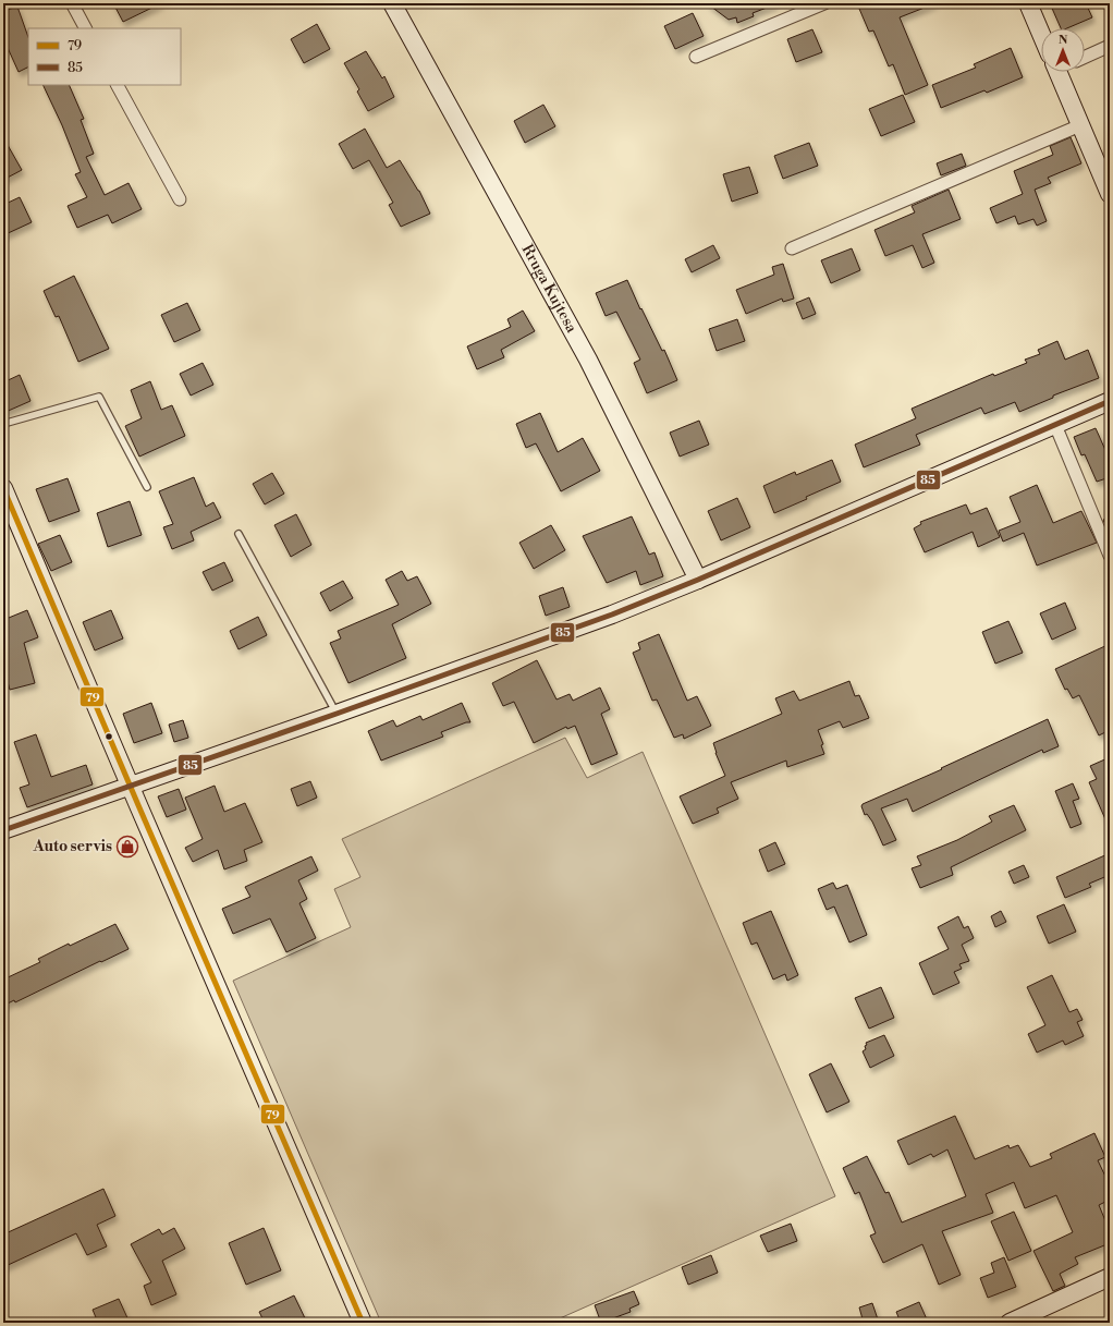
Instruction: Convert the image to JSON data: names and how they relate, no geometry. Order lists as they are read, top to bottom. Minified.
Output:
{"streets":{"main road":["Rruga Kujtesa"]},"places":{"shop":["Auto servis"]},"lines":["transit line 85","transit line 79"],"legend":["79","85"],"north":"top"}
